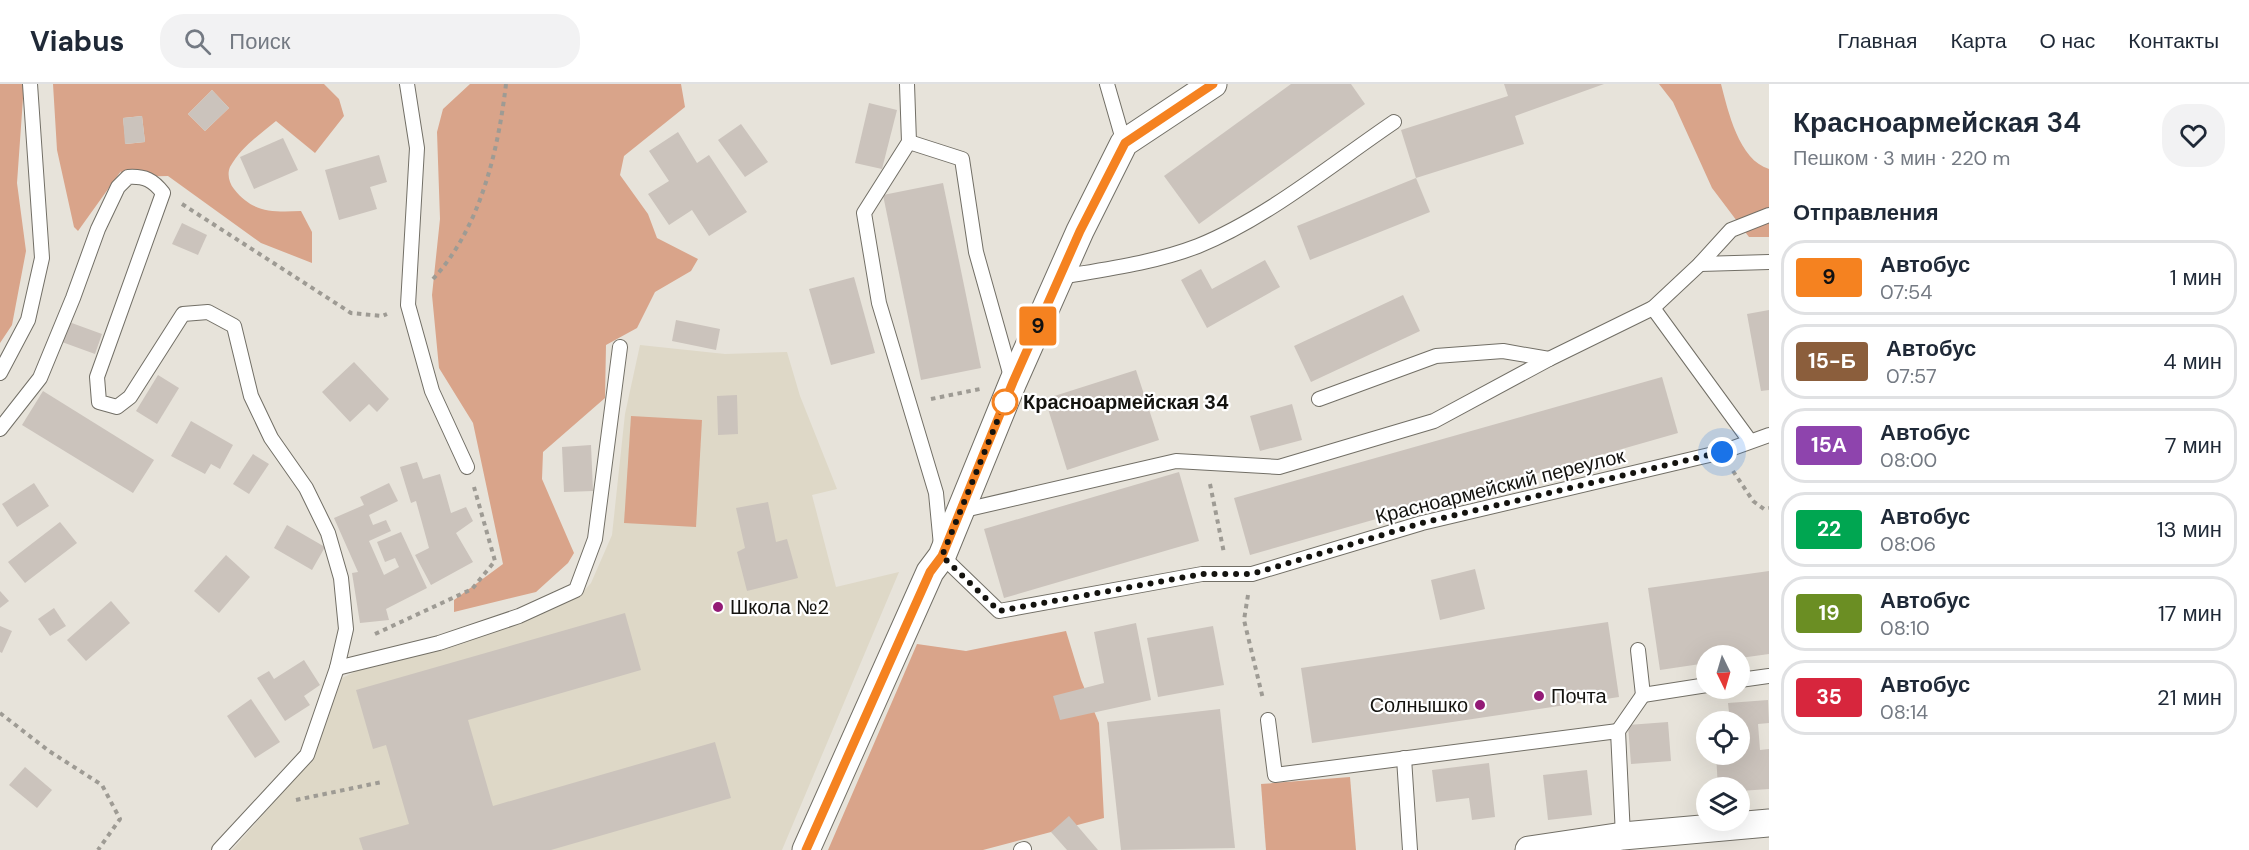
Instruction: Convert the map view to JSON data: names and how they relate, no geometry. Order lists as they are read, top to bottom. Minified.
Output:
{"streets":{"lane":["Красноармейский переулок"]},"places":["Красноармейская 34","Школа №2","Почта","Солнышко"],"lines":["bus line 9"],"north":"bottom","page":{"header":"Viabus","search":"Поиск","nav":["Главная","Карта","О нас","Контакты"],"on_map":"9","heading":[["Красноармейская 34","Пешком · 3 мин · 220 m"],"Отправления"],"list":[{"mark":"9","name":"Автобус","note":"07:54","value":"1 мин"},{"mark":"15-Б","name":"Автобус","note":"07:57","value":"4 мин"},{"mark":"15А","name":"Автобус","note":"08:00","value":"7 мин"},{"mark":"22","name":"Автобус","note":"08:06","value":"13 мин"},{"mark":"19","name":"Автобус","note":"08:10","value":"17 мин"},{"mark":"35","name":"Автобус","note":"08:14","value":"21 мин"}]}}
